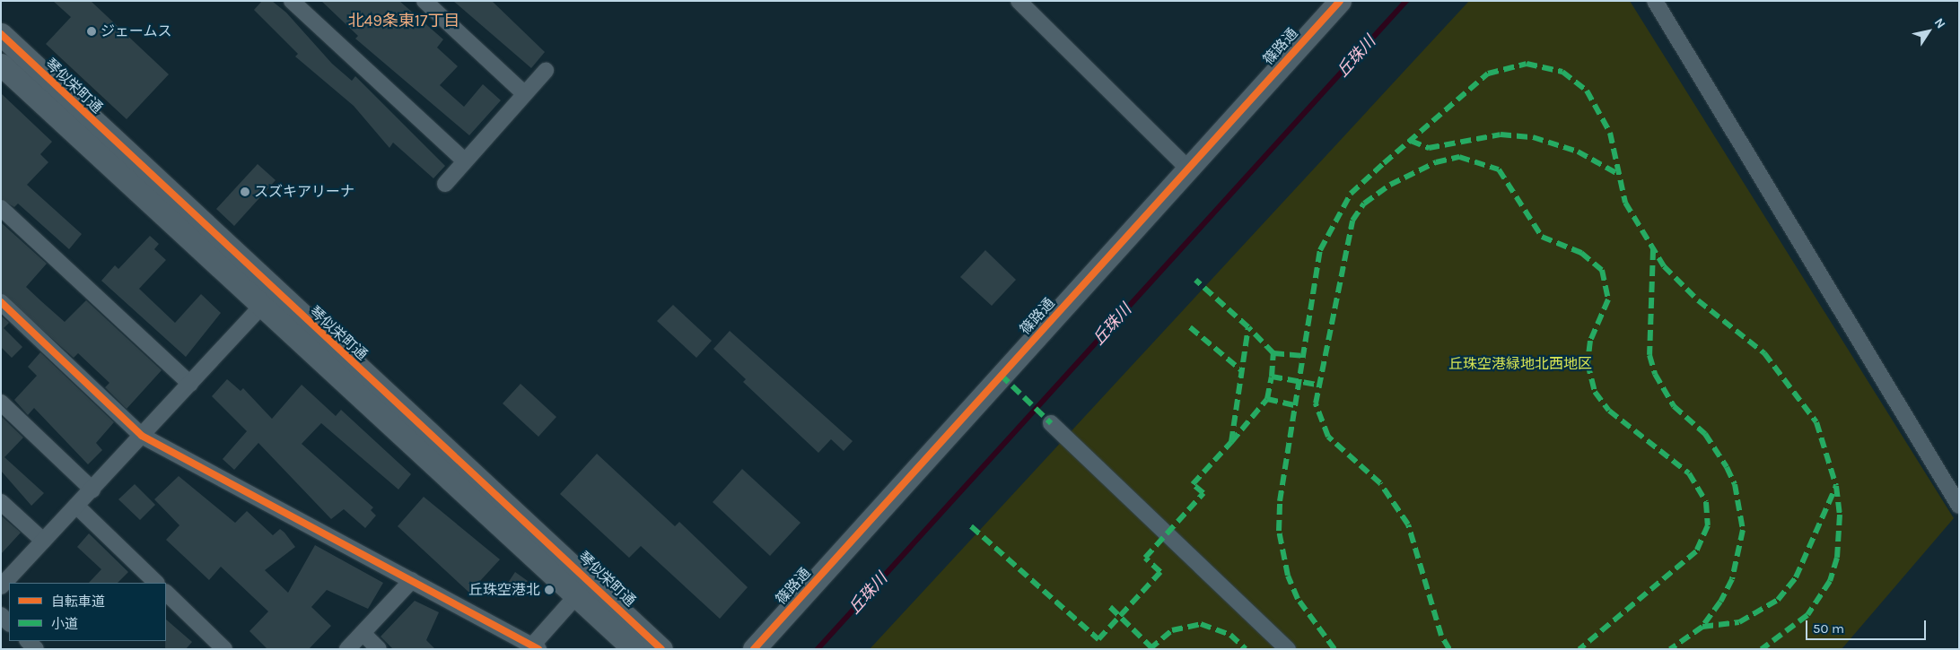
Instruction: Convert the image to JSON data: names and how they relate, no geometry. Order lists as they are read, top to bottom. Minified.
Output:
{"streets":{"street":["篠路通","琴似栄町通"]},"districts":["北49条東17丁目"],"water":["丘珠川"],"parks":["丘珠空港緑地北西地区"],"places":["ジェームス","スズキアリーナ","丘珠空港北"],"legend":["自転車道","小道"],"scale_bar":"50 m","north":"top right"}
